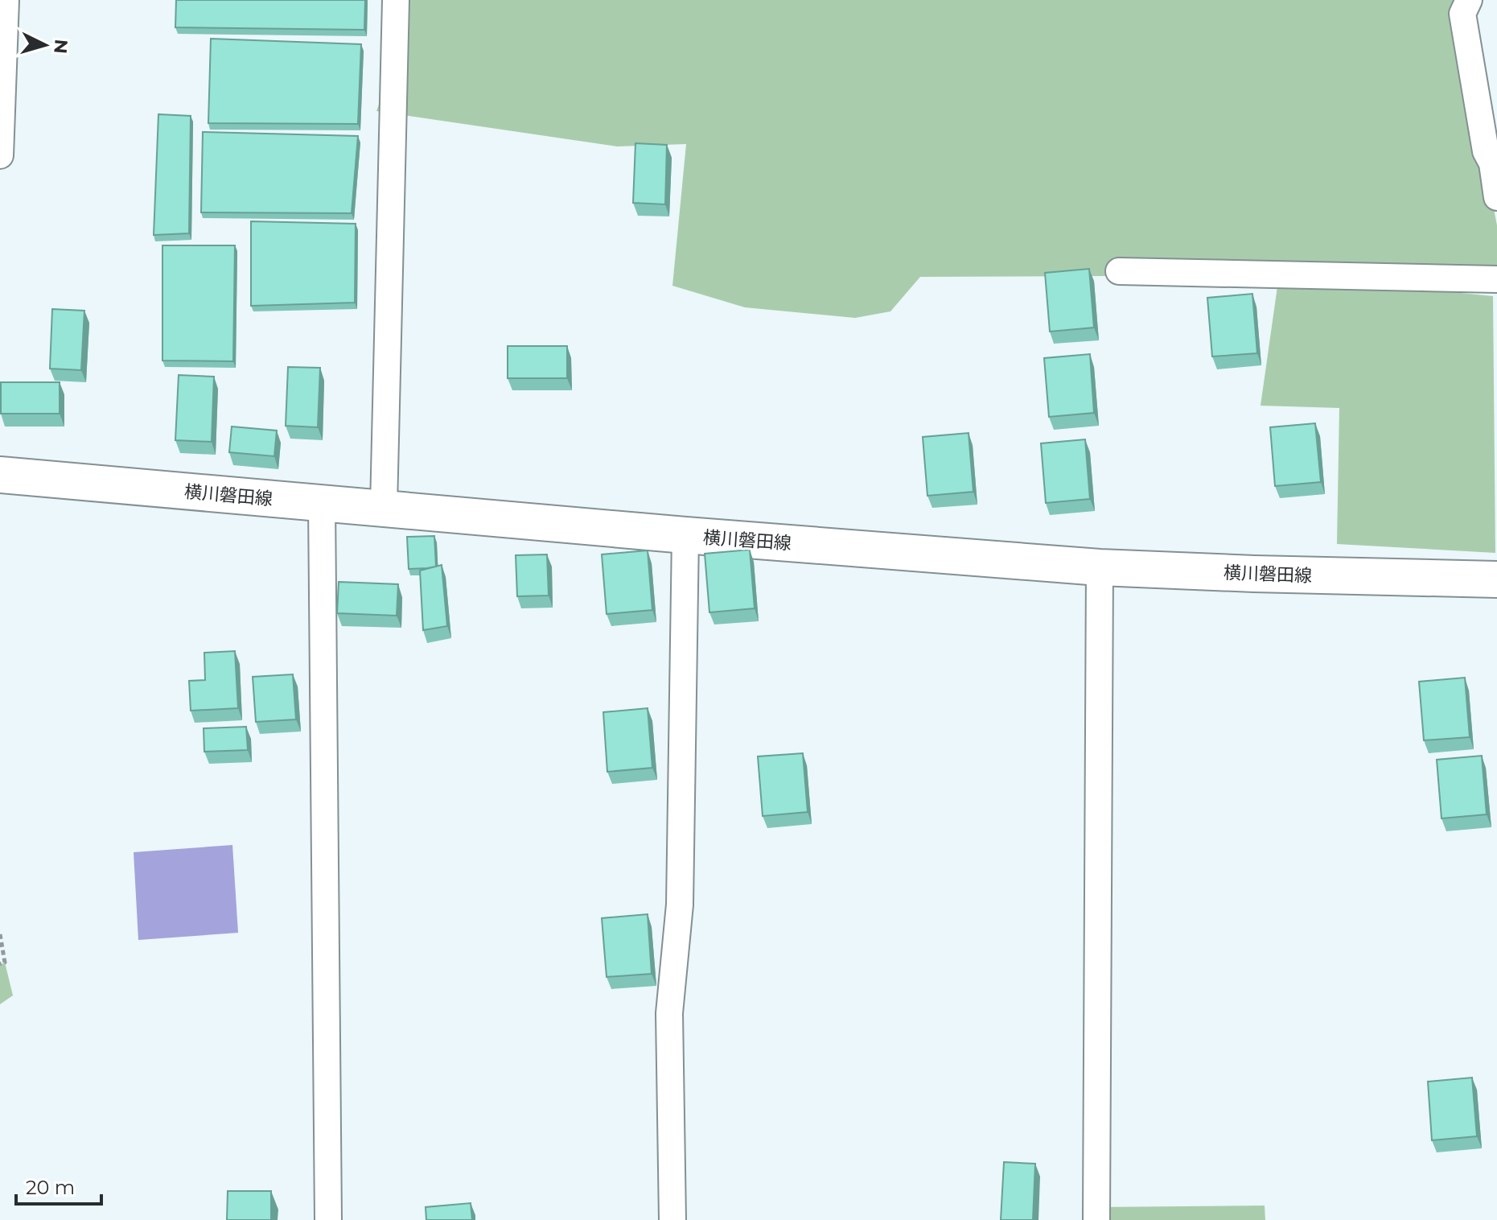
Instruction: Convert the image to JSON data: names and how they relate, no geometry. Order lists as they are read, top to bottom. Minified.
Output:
{"streets":{"main road":["横川磐田線"]},"scale_bar":"20 m","north":"right"}
